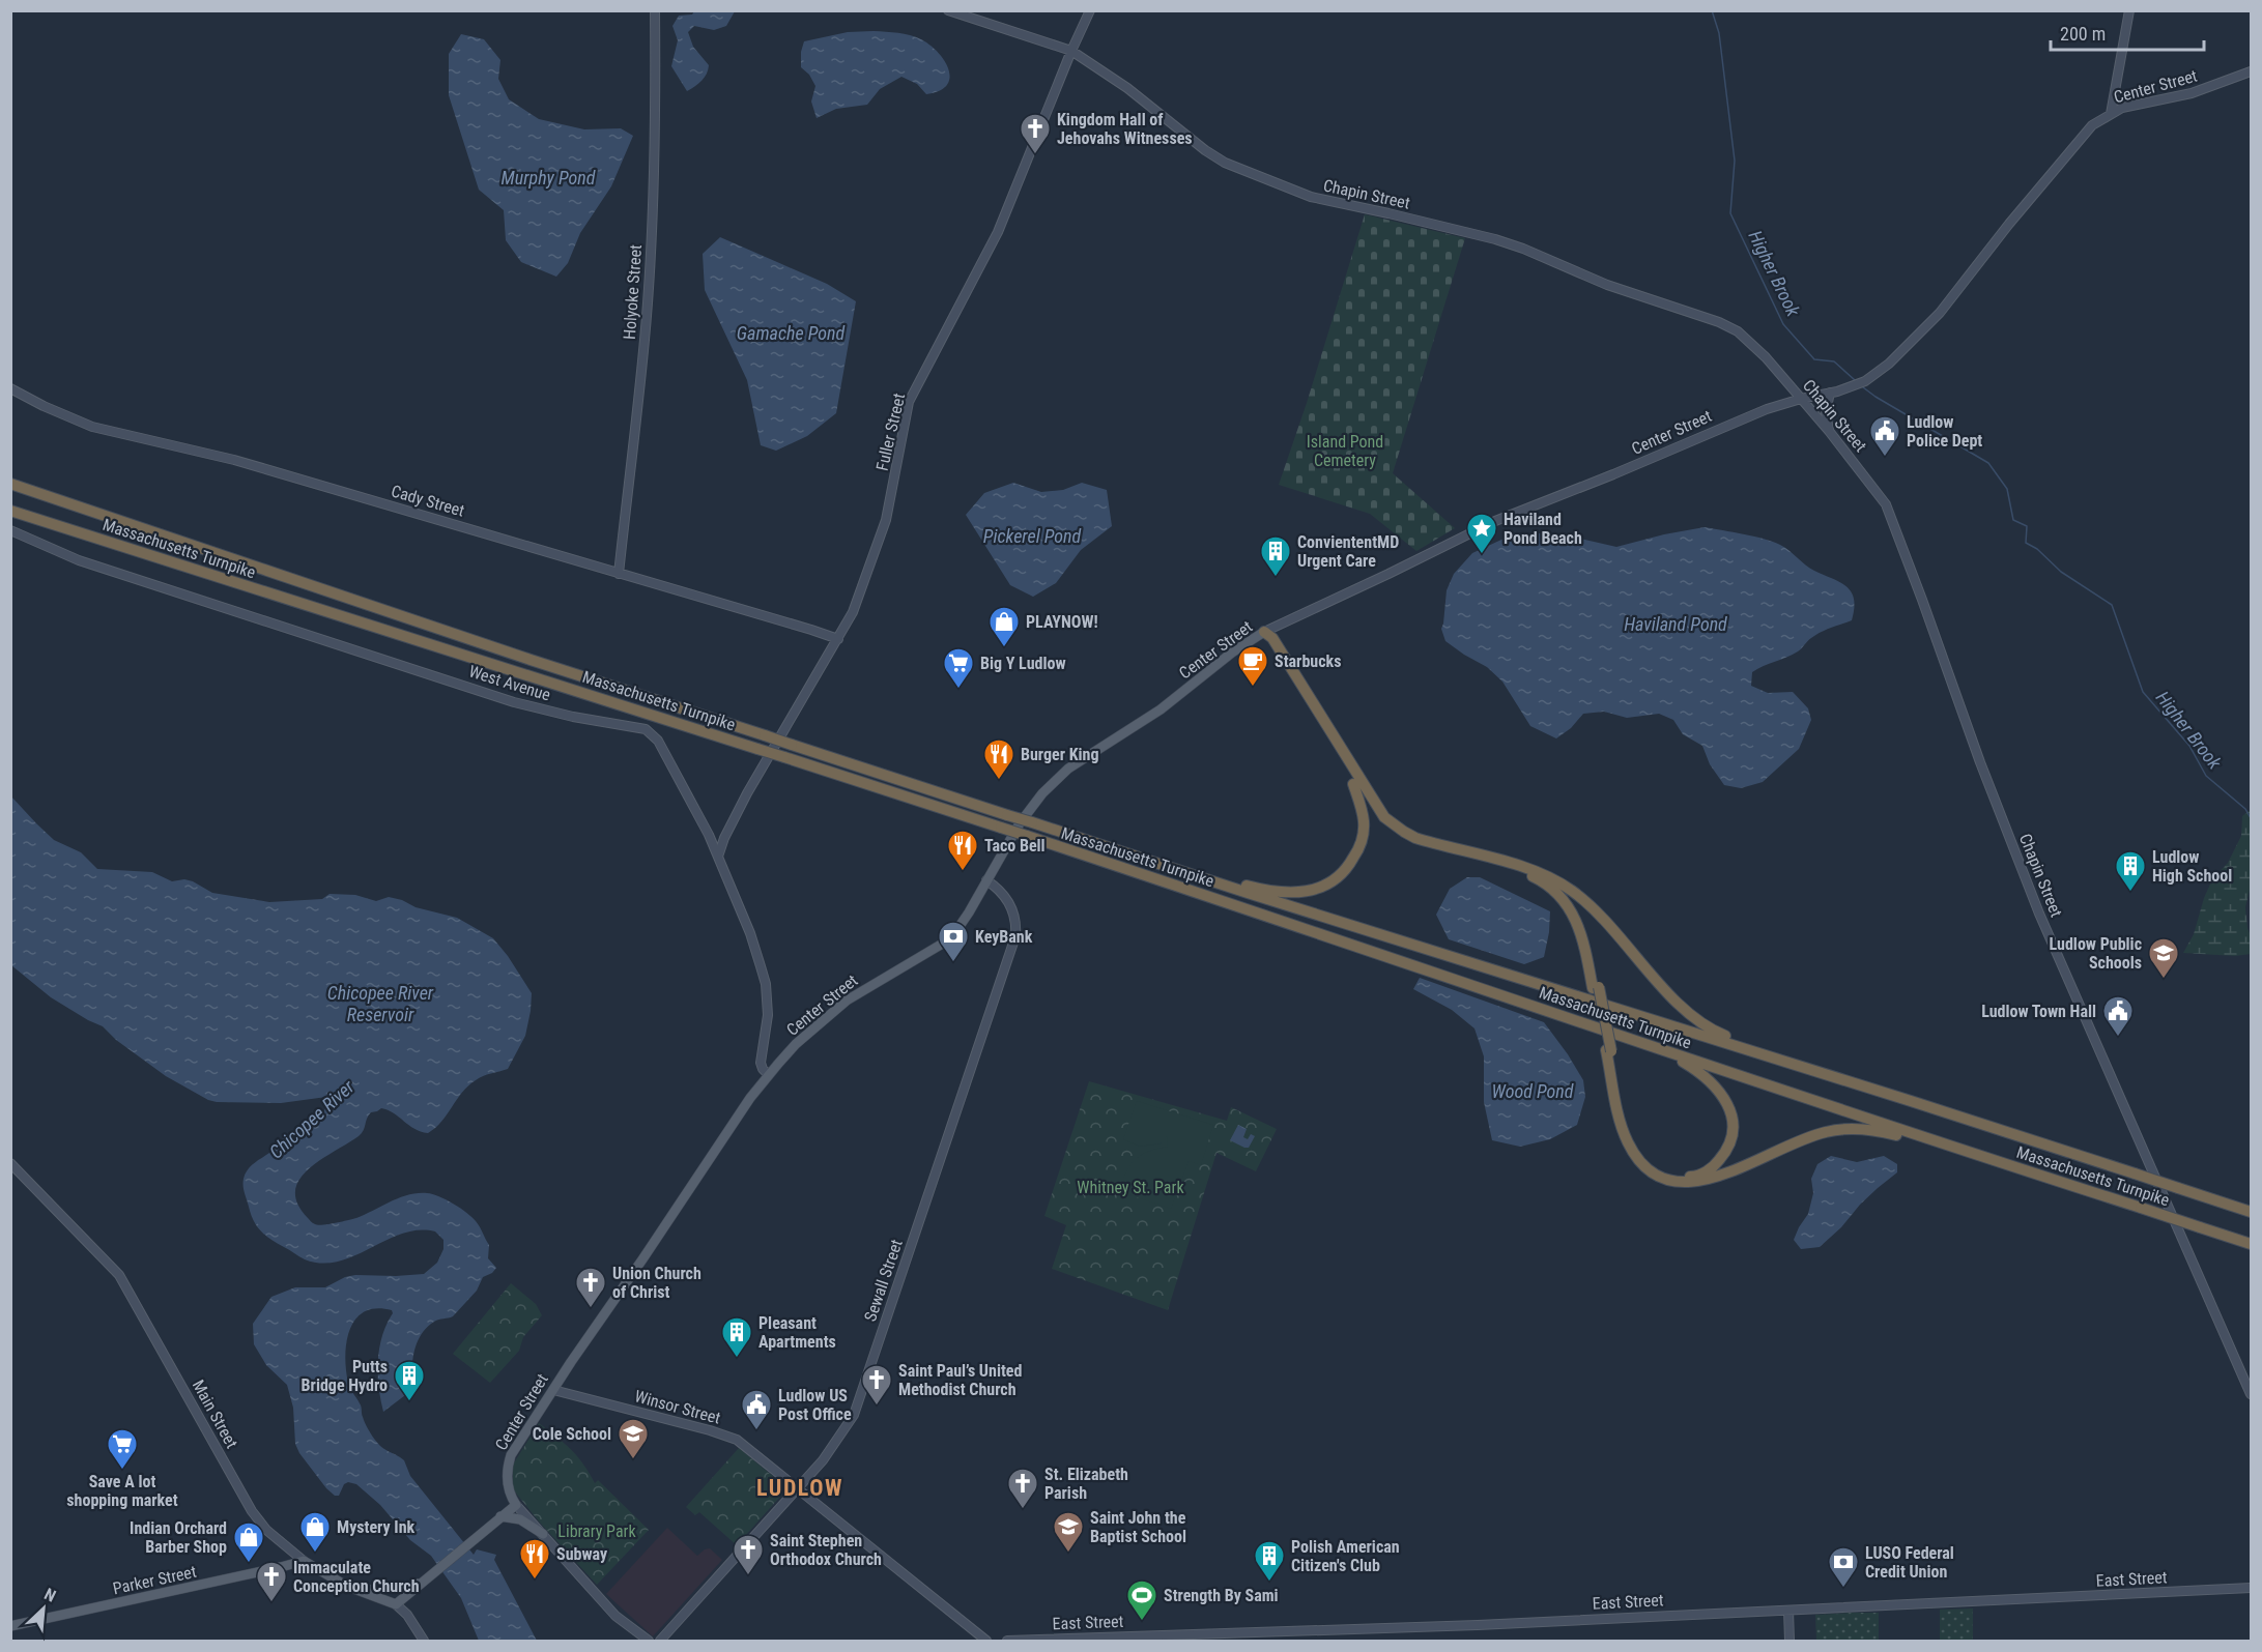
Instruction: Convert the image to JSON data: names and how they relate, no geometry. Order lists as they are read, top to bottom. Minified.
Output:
{"streets":{"highway":["Massachusetts Turnpike"],"main road":["Center Street","Chapin Street","Holyoke Street","Fuller Street","Cady Street","West Avenue","Sewall Street","Winsor Street","Main Street","East Street","Parker Street"]},"crossings":[["Center Street","Chapin Street"],["Center Street","West Avenue"],["Center Street","Sewall Street"],["Center Street","Winsor Street"],["Chapin Street","Fuller Street"],["Holyoke Street","Cady Street"],["Fuller Street","Cady Street"],["Fuller Street","West Avenue"],["Sewall Street","Winsor Street"],["Main Street","Parker Street"]],"districts":["LUDLOW"],"water":["Murphy Pond","Higher Brook","Gamache Pond","Pickerel Pond","Haviland Pond","Chicopee River Reservoir","Wood Pond","Chicopee River"],"parks":["Island Pond Cemetery","Whitney St. Park","Library Park"],"places":{"church":["Kingdom Hall of Jehovahs Witnesses","Union Church of Christ","Saint Paul’s United Methodist Church","St. Elizabeth Parish","Saint Stephen Orthodox Church","Immaculate Conception Church"],"public building":["Ludlow Police Dept","Ludlow Town Hall","Ludlow US Post Office"],"place":["Haviland Pond Beach"],"building":["ConviententMD Urgent Care","Ludlow High School","Pleasant Apartments","Putts Bridge Hydro","Polish American Citizen's Club"],"shop":["PLAYNOW!","Mystery Ink","Indian Orchard Barber Shop"],"cafe":["Starbucks"],"supermarket":["Big Y Ludlow","Save A lot shopping market"],"restaurant":["Burger King","Taco Bell","Subway"],"bank":["KeyBank","LUSO Federal Credit Union"],"school or university":["Ludlow Public Schools","Cole School","Saint John the Baptist School"],"sports":["Strength By Sami"]},"scale_bar":"200 m","north":"top right"}
